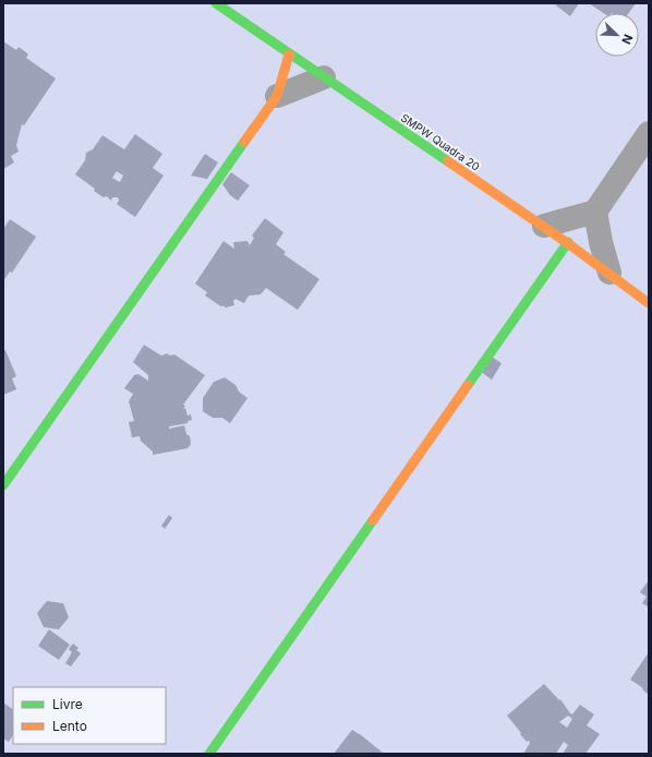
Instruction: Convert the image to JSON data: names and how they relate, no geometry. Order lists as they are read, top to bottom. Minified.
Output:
{"streets":{"street":["SMPW Quadra 20"]},"legend":["Livre","Lento"],"north":"bottom right"}
